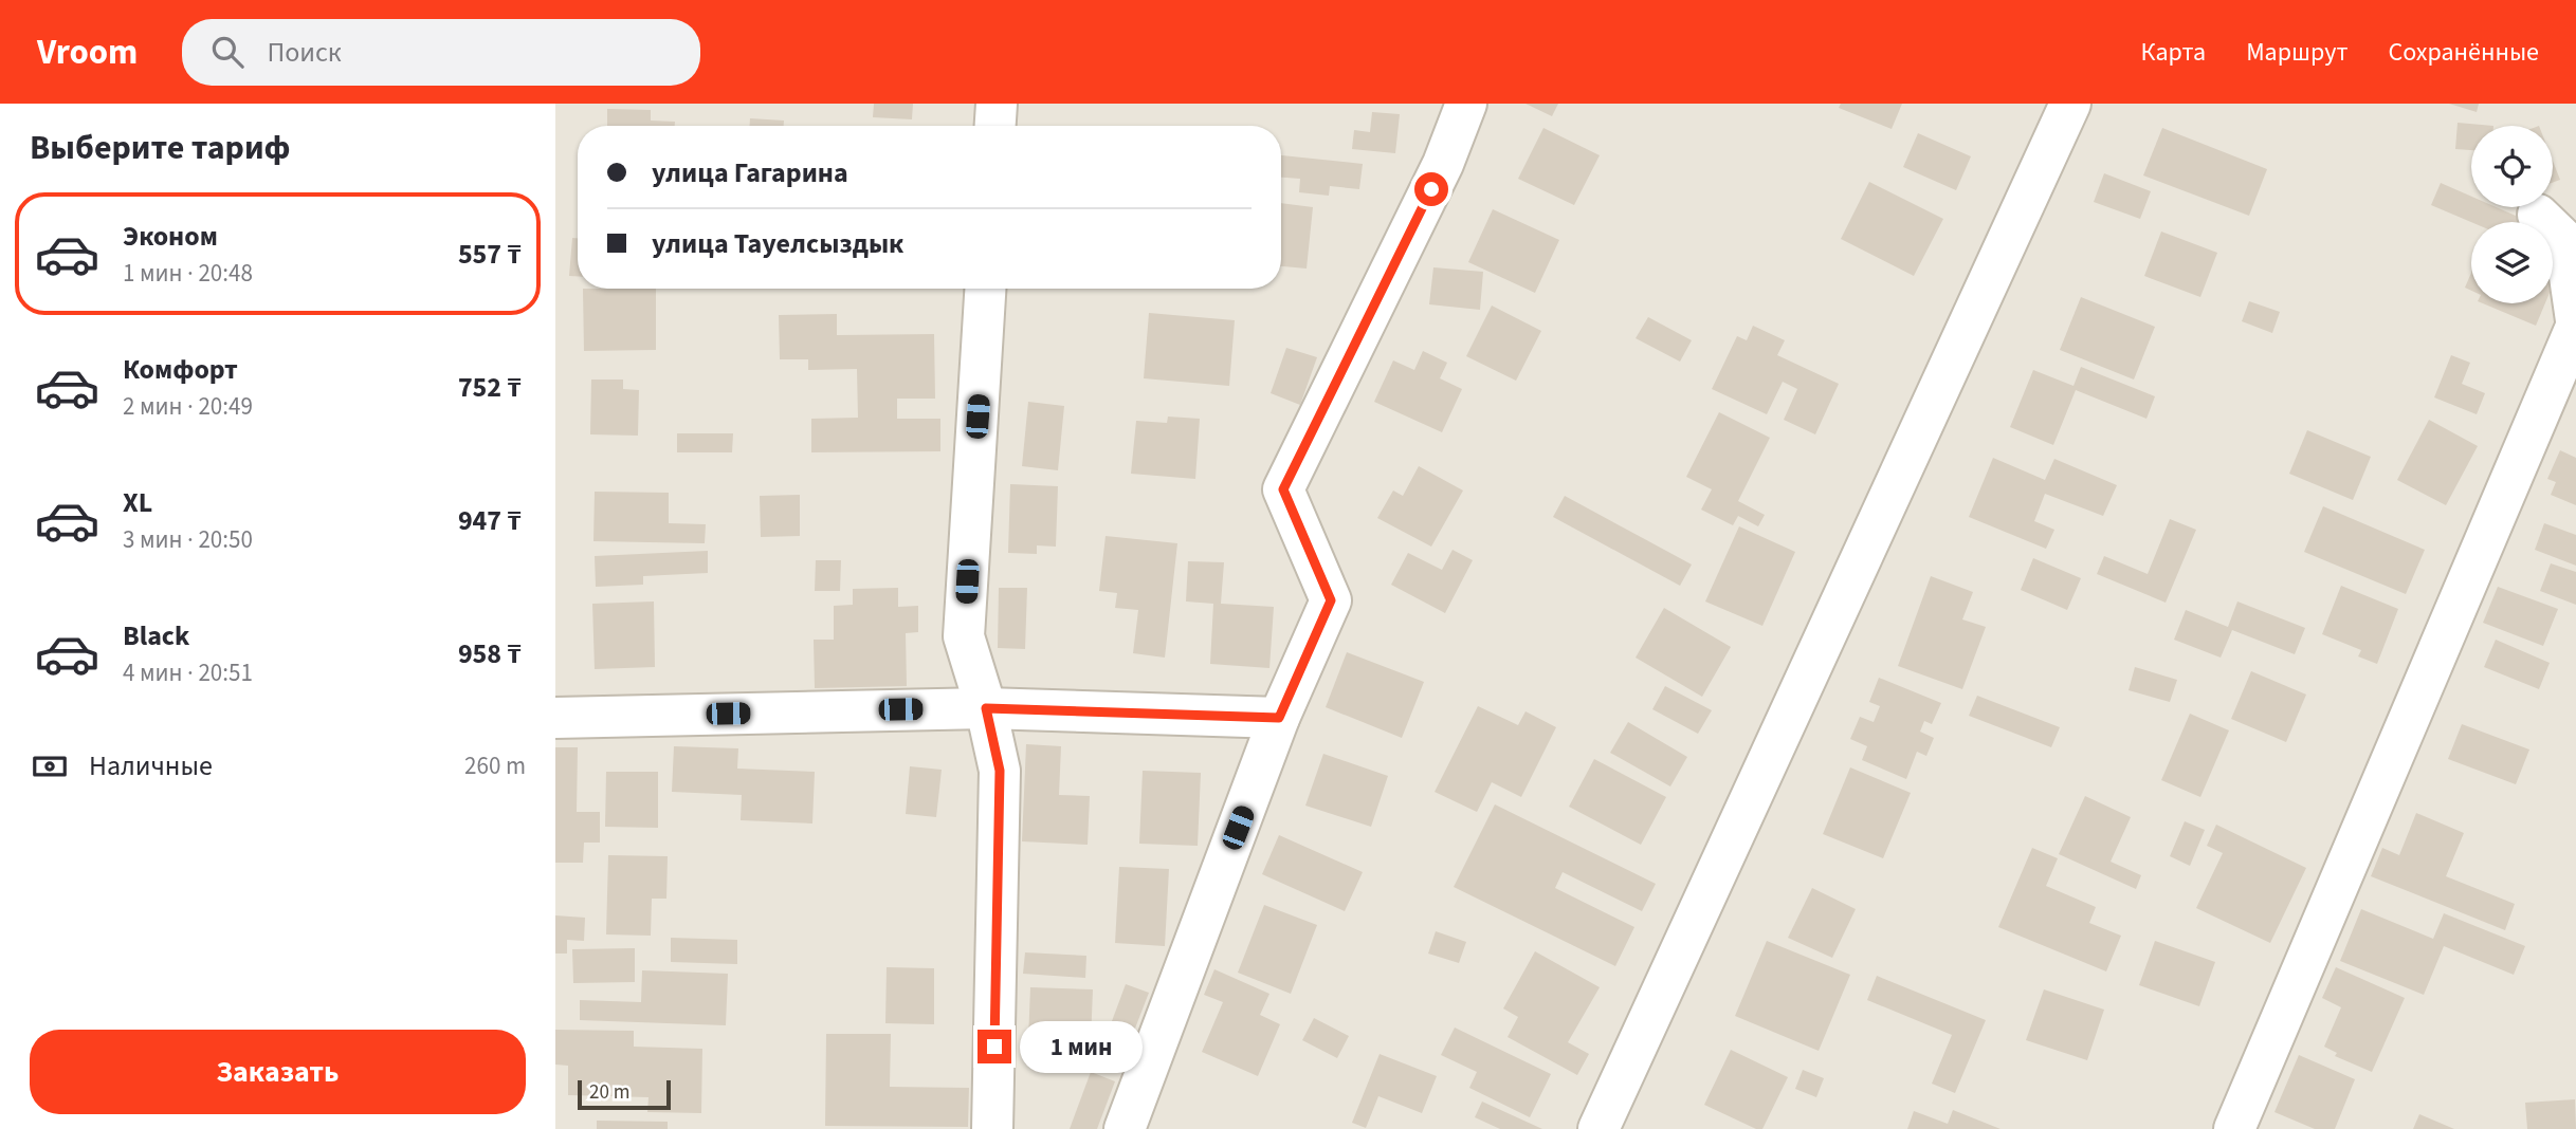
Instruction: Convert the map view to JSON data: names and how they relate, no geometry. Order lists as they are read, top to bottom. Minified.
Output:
{"scale_bar":"20 m","page":{"header":"Vroom","search":"Поиск","nav":["Карта","Маршрут","Сохранённые"],"heading":"Выберите тариф","banner":["улица Гагарина","улица Тауелсыздык"],"list":[{"name":"Эконом","note":"1 мин · 20:48","value":"557 ₸"},{"name":"Комфорт","note":"2 мин · 20:49","value":"752 ₸"},{"name":"XL","note":"3 мин · 20:50","value":"947 ₸"},{"name":"Black","note":"4 мин · 20:51","value":"958 ₸"}],"pay":["Наличные","260 m"],"buttons":"Заказать","bubble":"1 мин","scale":"20 m"}}
